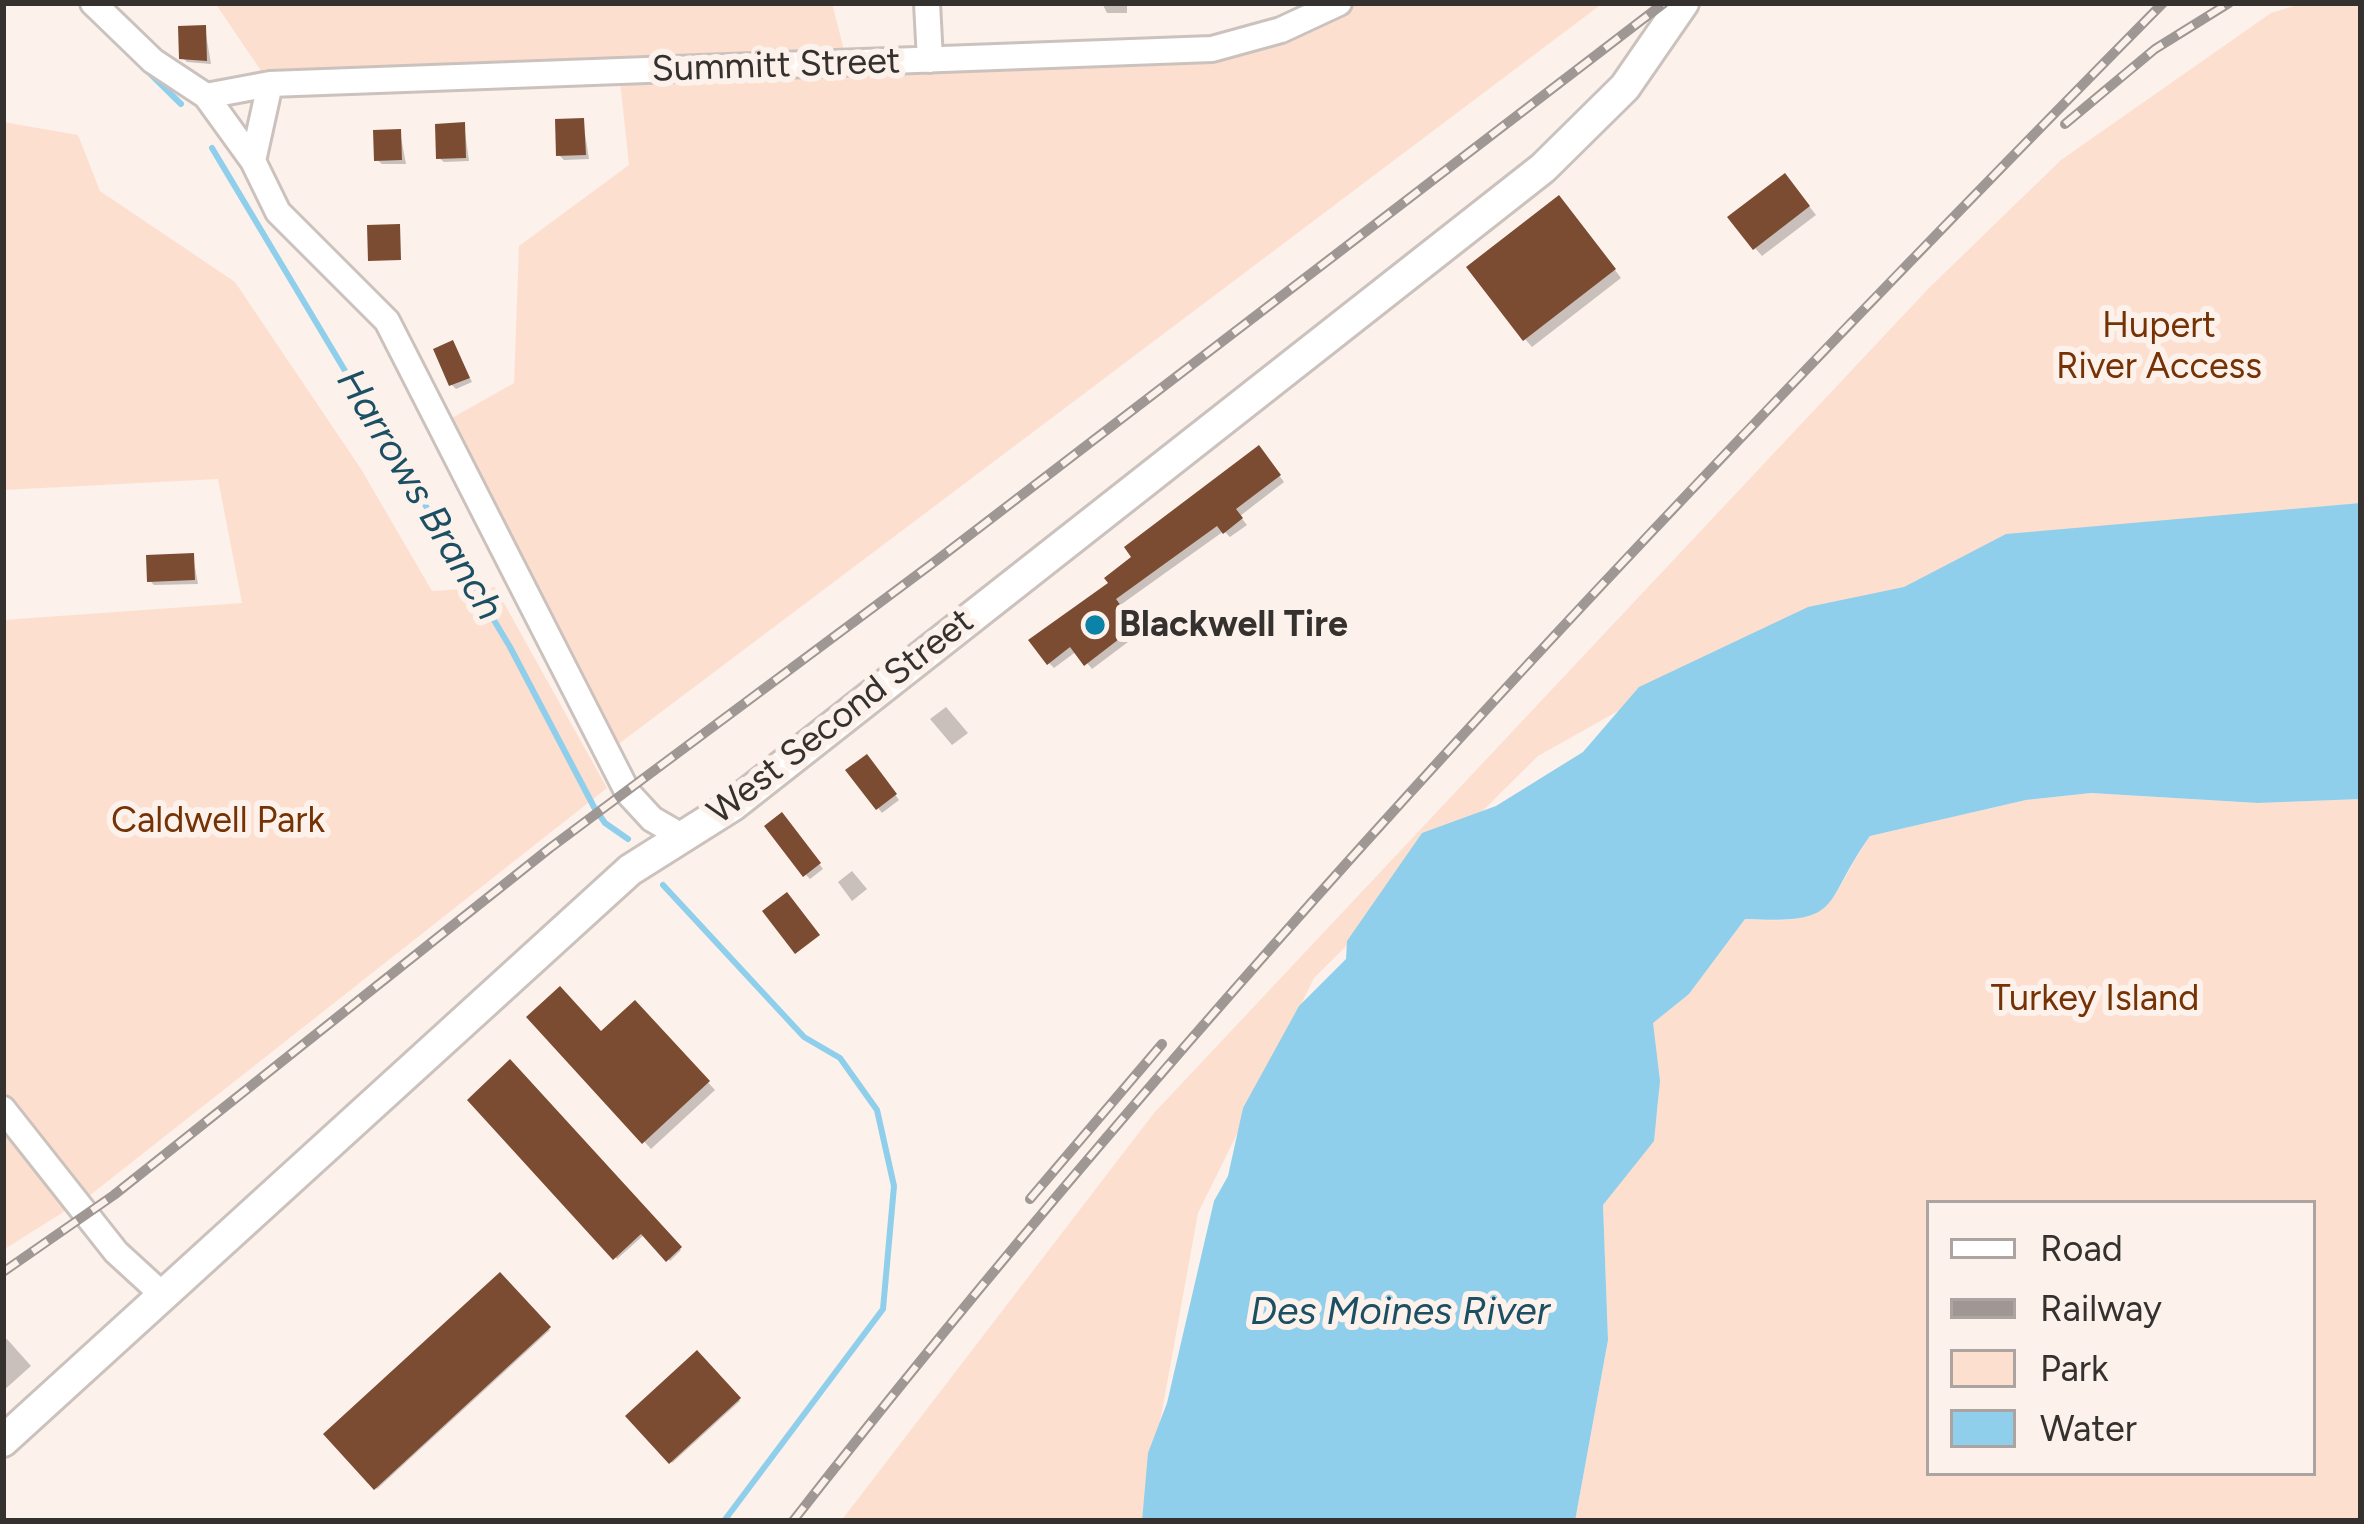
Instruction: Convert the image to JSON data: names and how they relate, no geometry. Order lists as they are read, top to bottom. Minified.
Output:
{"streets":{"main road":["West Second Street"],"street":["Summitt Street"]},"water":["Harrows Branch","Des Moines River"],"parks":["Hupert River Access","Caldwell Park","Turkey Island"],"places":["Blackwell Tire"],"legend":["Road","Railway","Park","Water"]}
